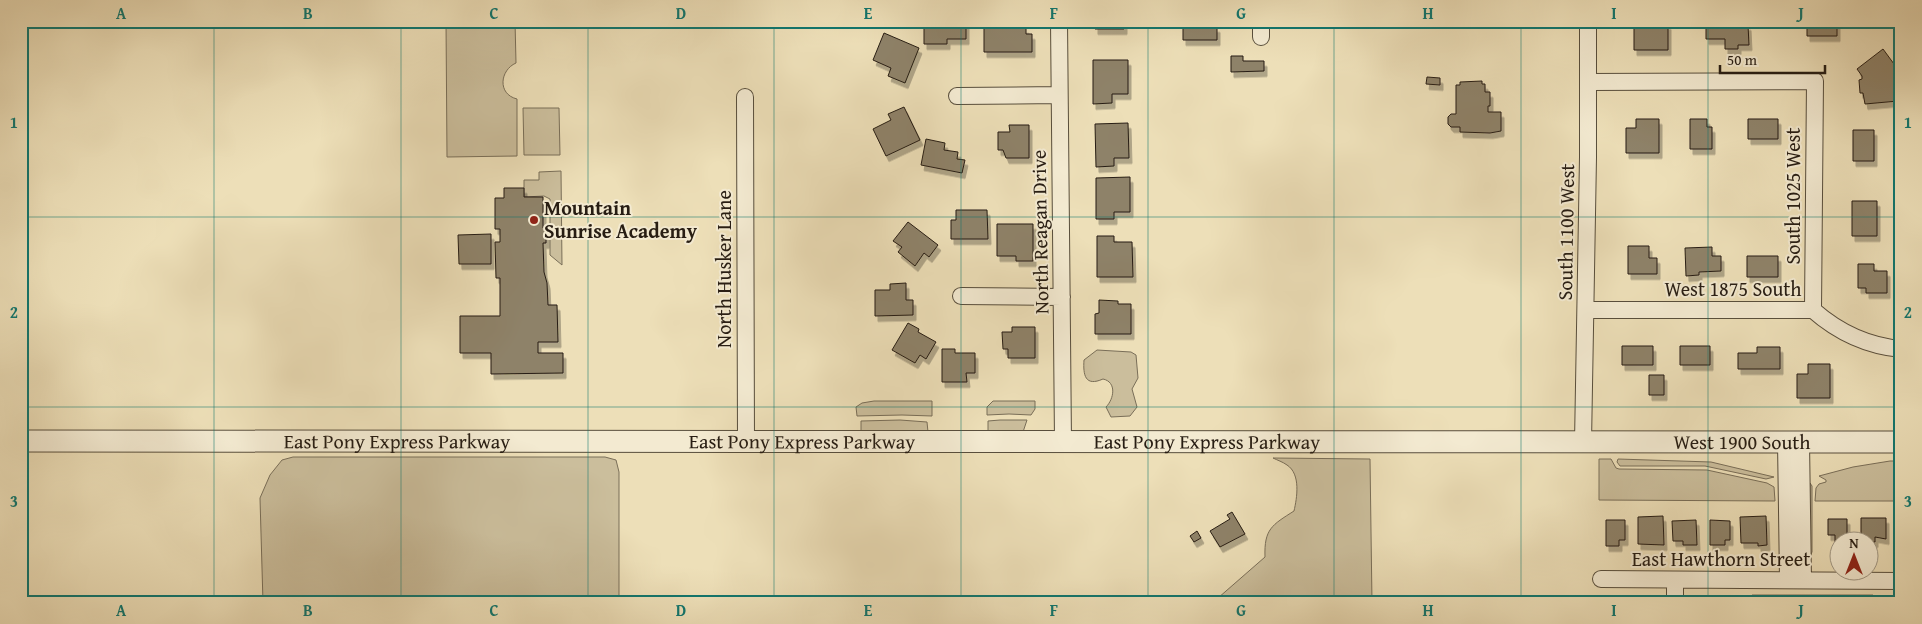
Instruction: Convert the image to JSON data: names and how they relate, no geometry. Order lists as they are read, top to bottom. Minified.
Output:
{"streets":{"street":["South 1025 West","North Reagan Drive","South 1100 West","North Husker Lane","West 1875 South","East Pony Express Parkway","West 1900 South","East Hawthorn Street"]},"crossings":[["South 1025 West","South 1100 West"],["South 1025 West","West 1875 South"],["North Reagan Drive","East Pony Express Parkway"],["South 1100 West","West 1875 South"],["South 1100 West","East Pony Express Parkway"],["South 1100 West","West 1900 South"],["North Husker Lane","East Pony Express Parkway"],["East Pony Express Parkway","West 1900 South"]],"places":["Mountain Sunrise Academy"],"scale_bar":"50 m","north":"top","grid":{"columns":["A","B","C","D","E","F","G","H","I","J"],"rows":["1","2","3"]}}
